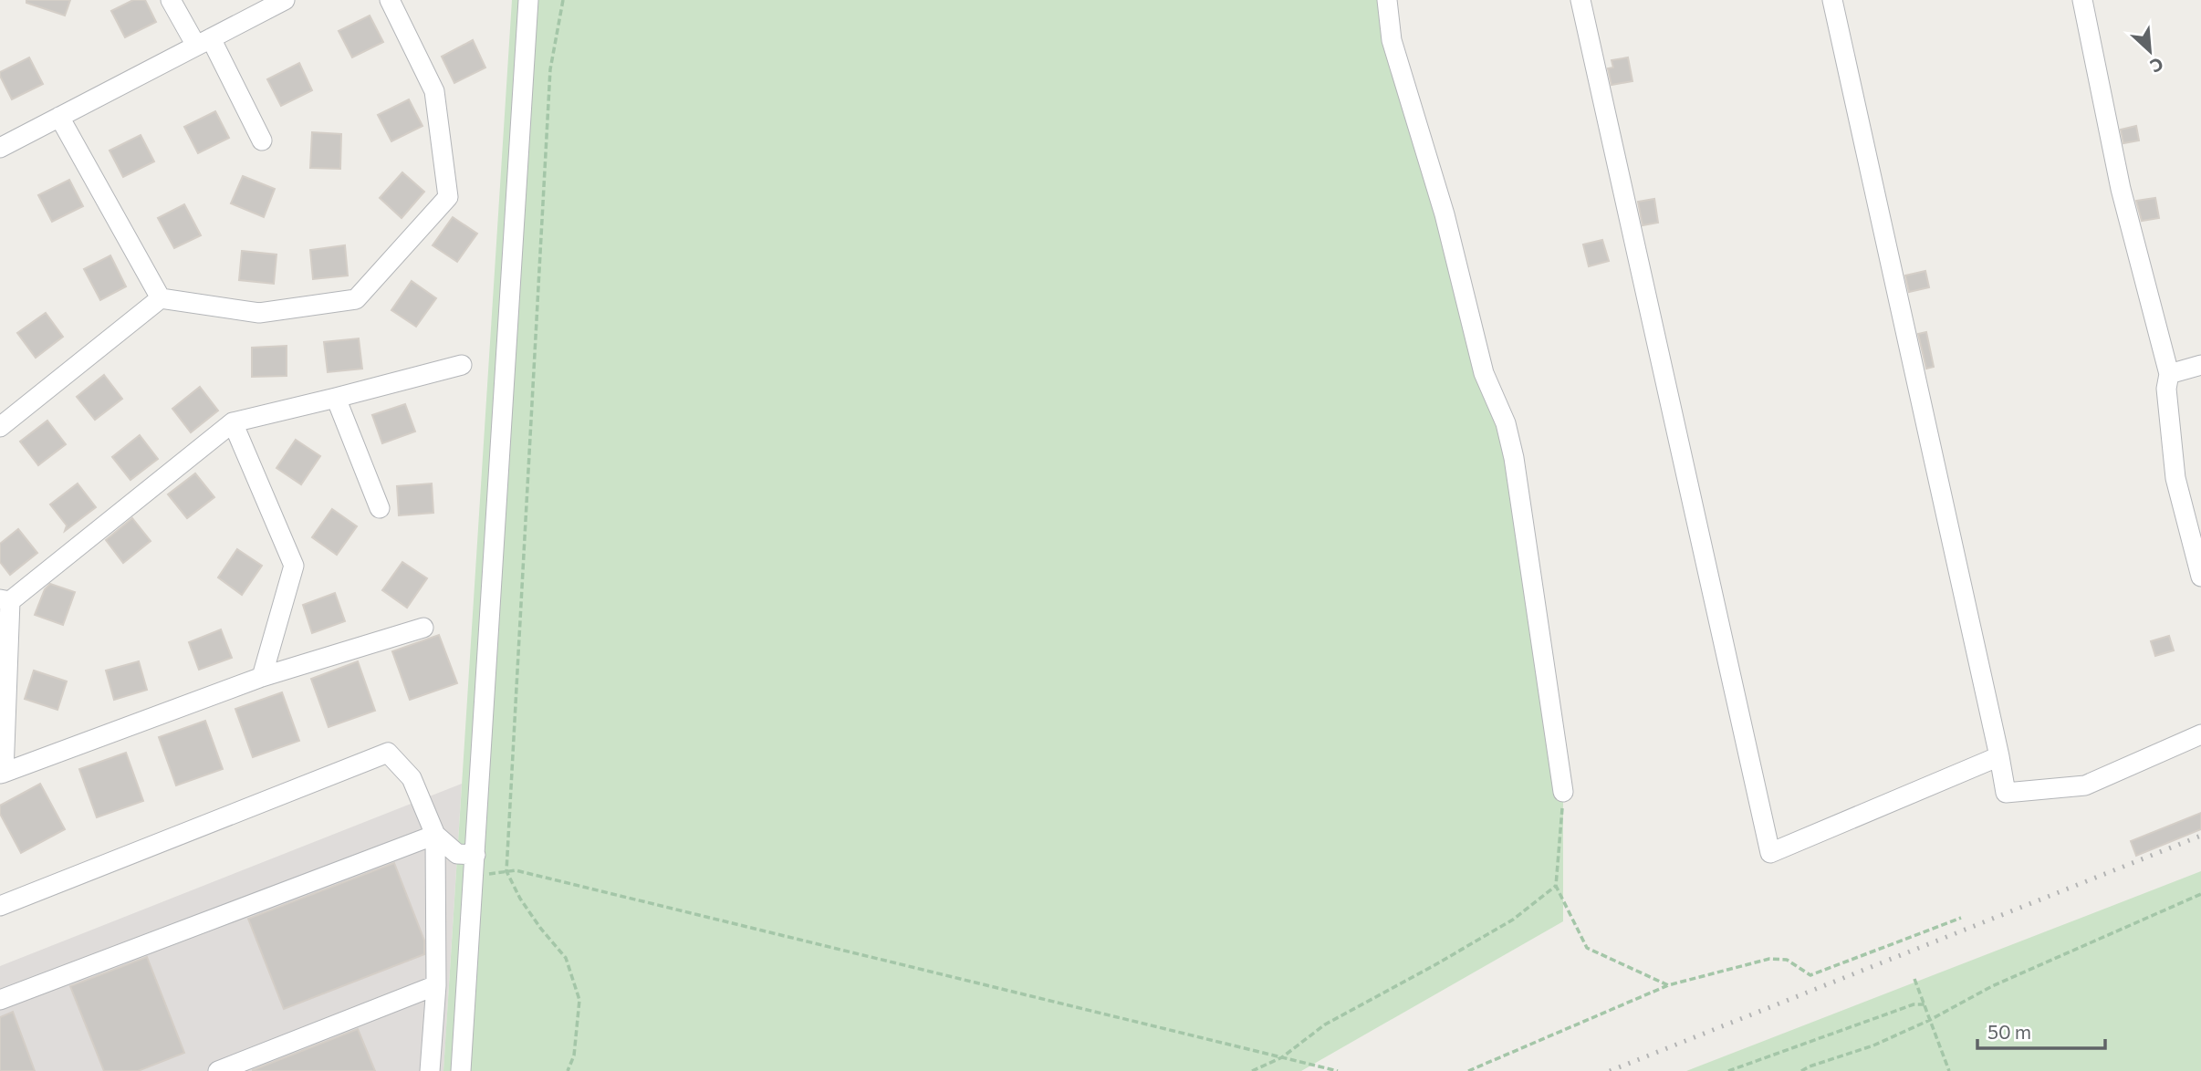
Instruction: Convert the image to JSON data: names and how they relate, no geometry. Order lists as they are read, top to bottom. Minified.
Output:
{"scale_bar":"50 m","north":"bottom right"}
